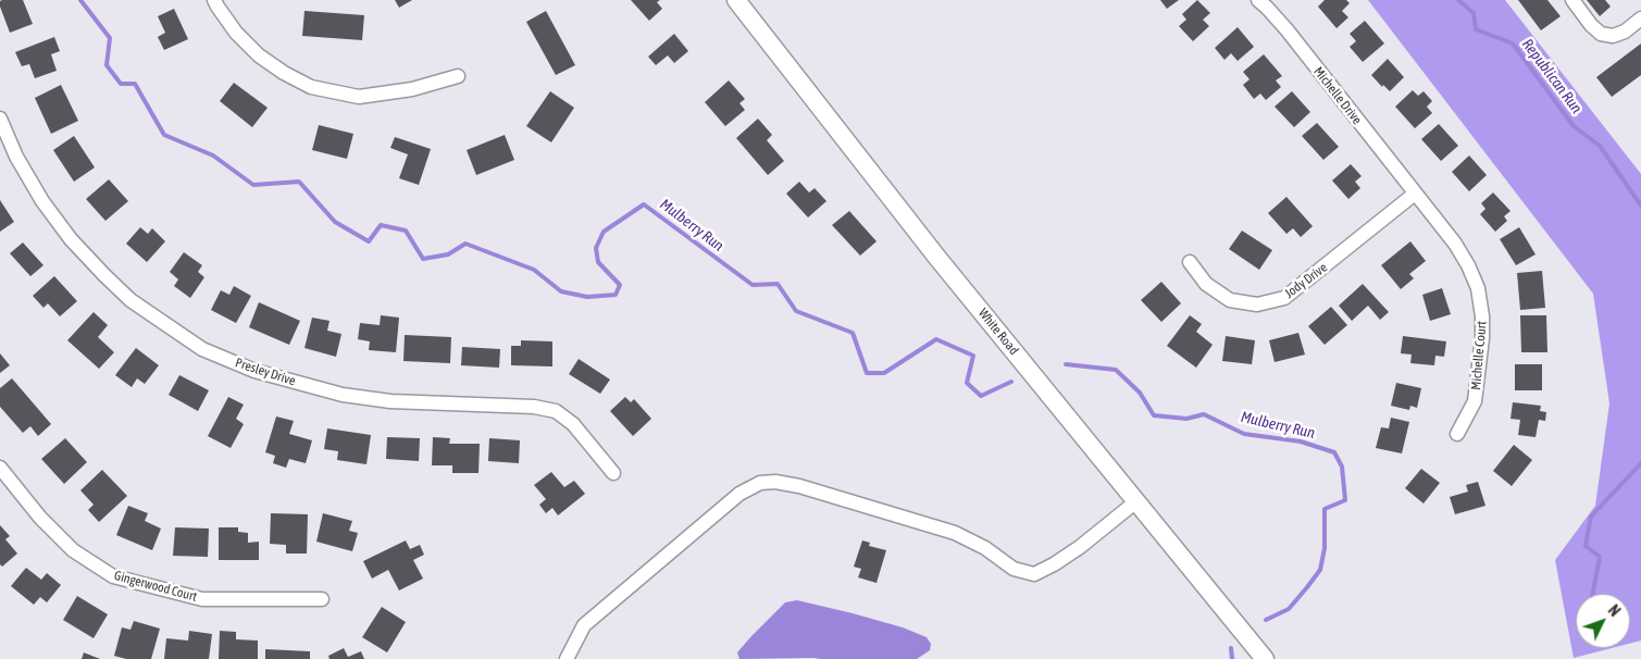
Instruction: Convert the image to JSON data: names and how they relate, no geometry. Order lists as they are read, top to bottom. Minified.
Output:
{"streets":{"street":["Michelle Drive","Jody Drive","White Road","Michelle Court","Presley Drive","Gingerwood Court"]},"crossings":[["Michelle Drive","Jody Drive"],["Michelle Drive","Michelle Court"],["Jody Drive","Michelle Court"]],"water":["Republican Run","Mulberry Run"],"north":"top right"}
